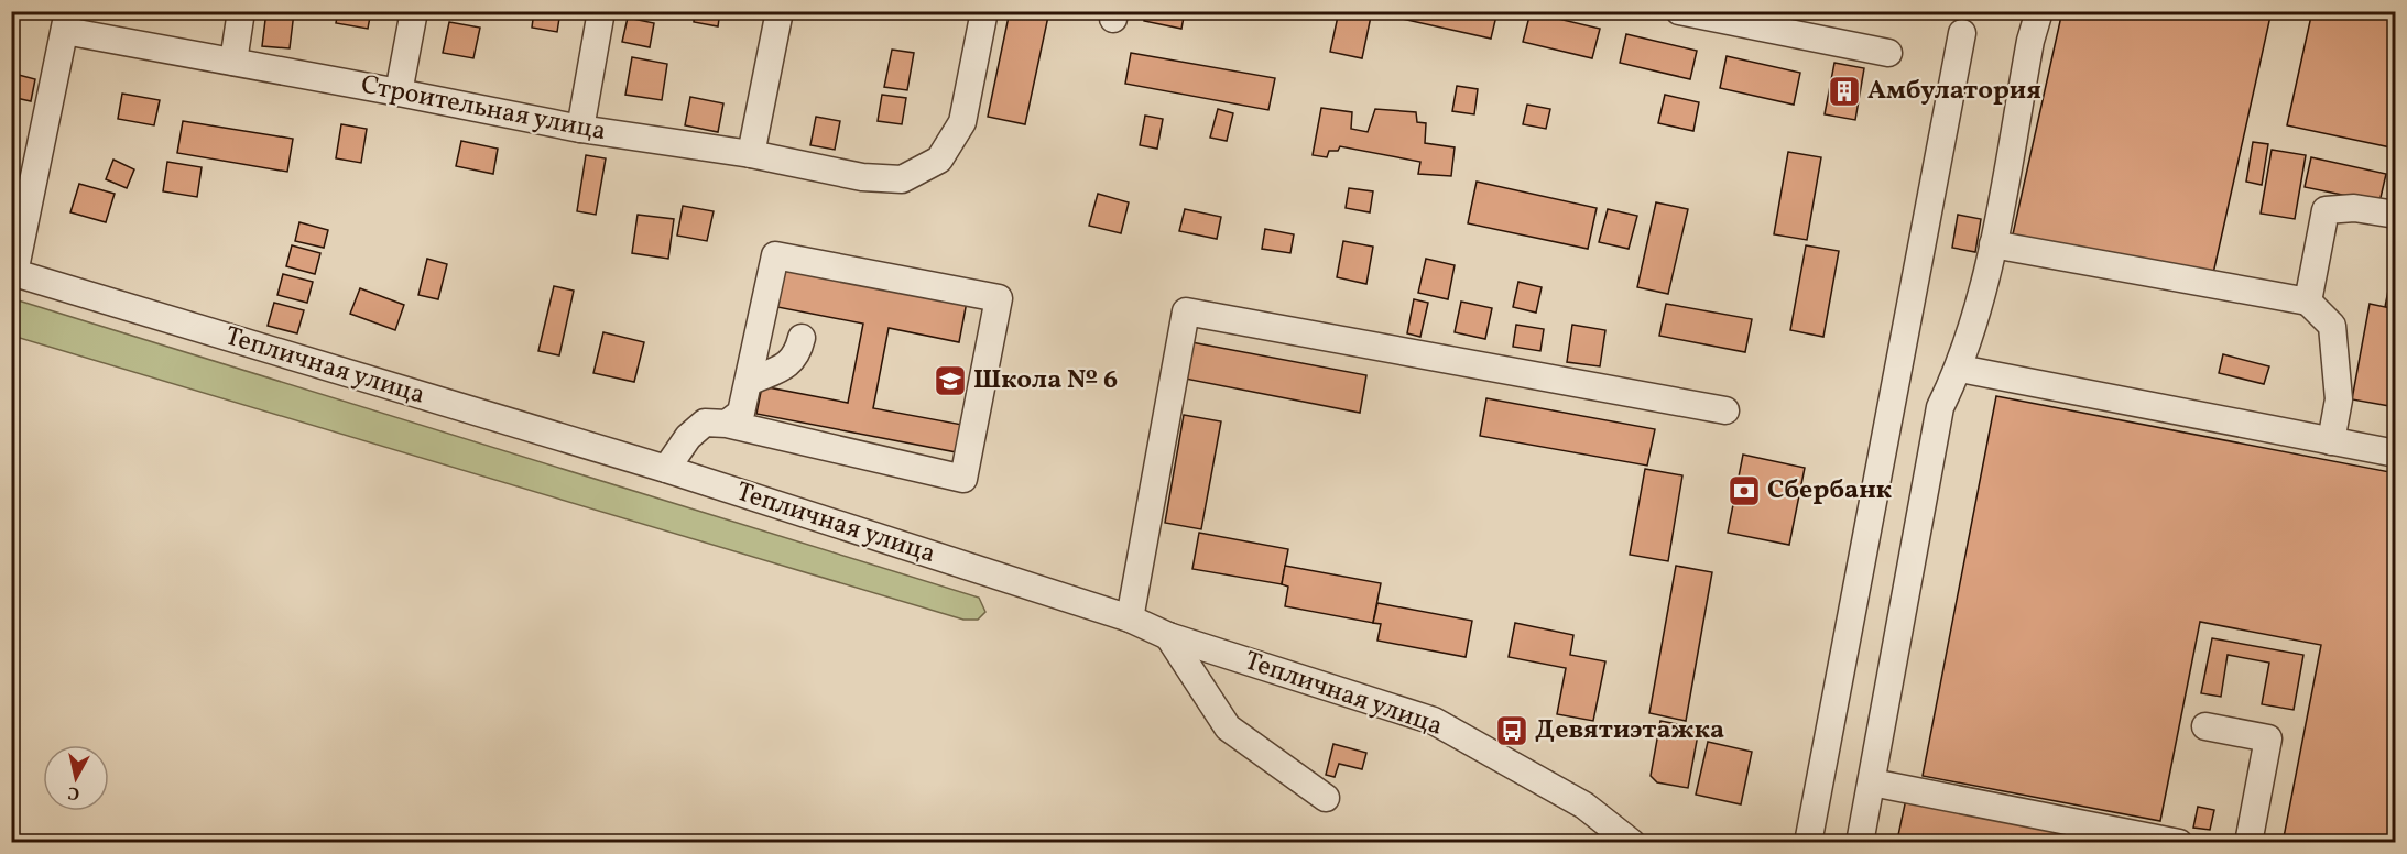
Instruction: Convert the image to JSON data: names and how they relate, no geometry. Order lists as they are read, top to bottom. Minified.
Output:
{"streets":{"street":["Строительная улица","Тепличная улица"]},"places":{"building":["Амбулатория"],"school or university":["Школа № 6"],"bank":["Сбербанк"],"bus stop":["Девятиэтажка"]},"north":"bottom"}
